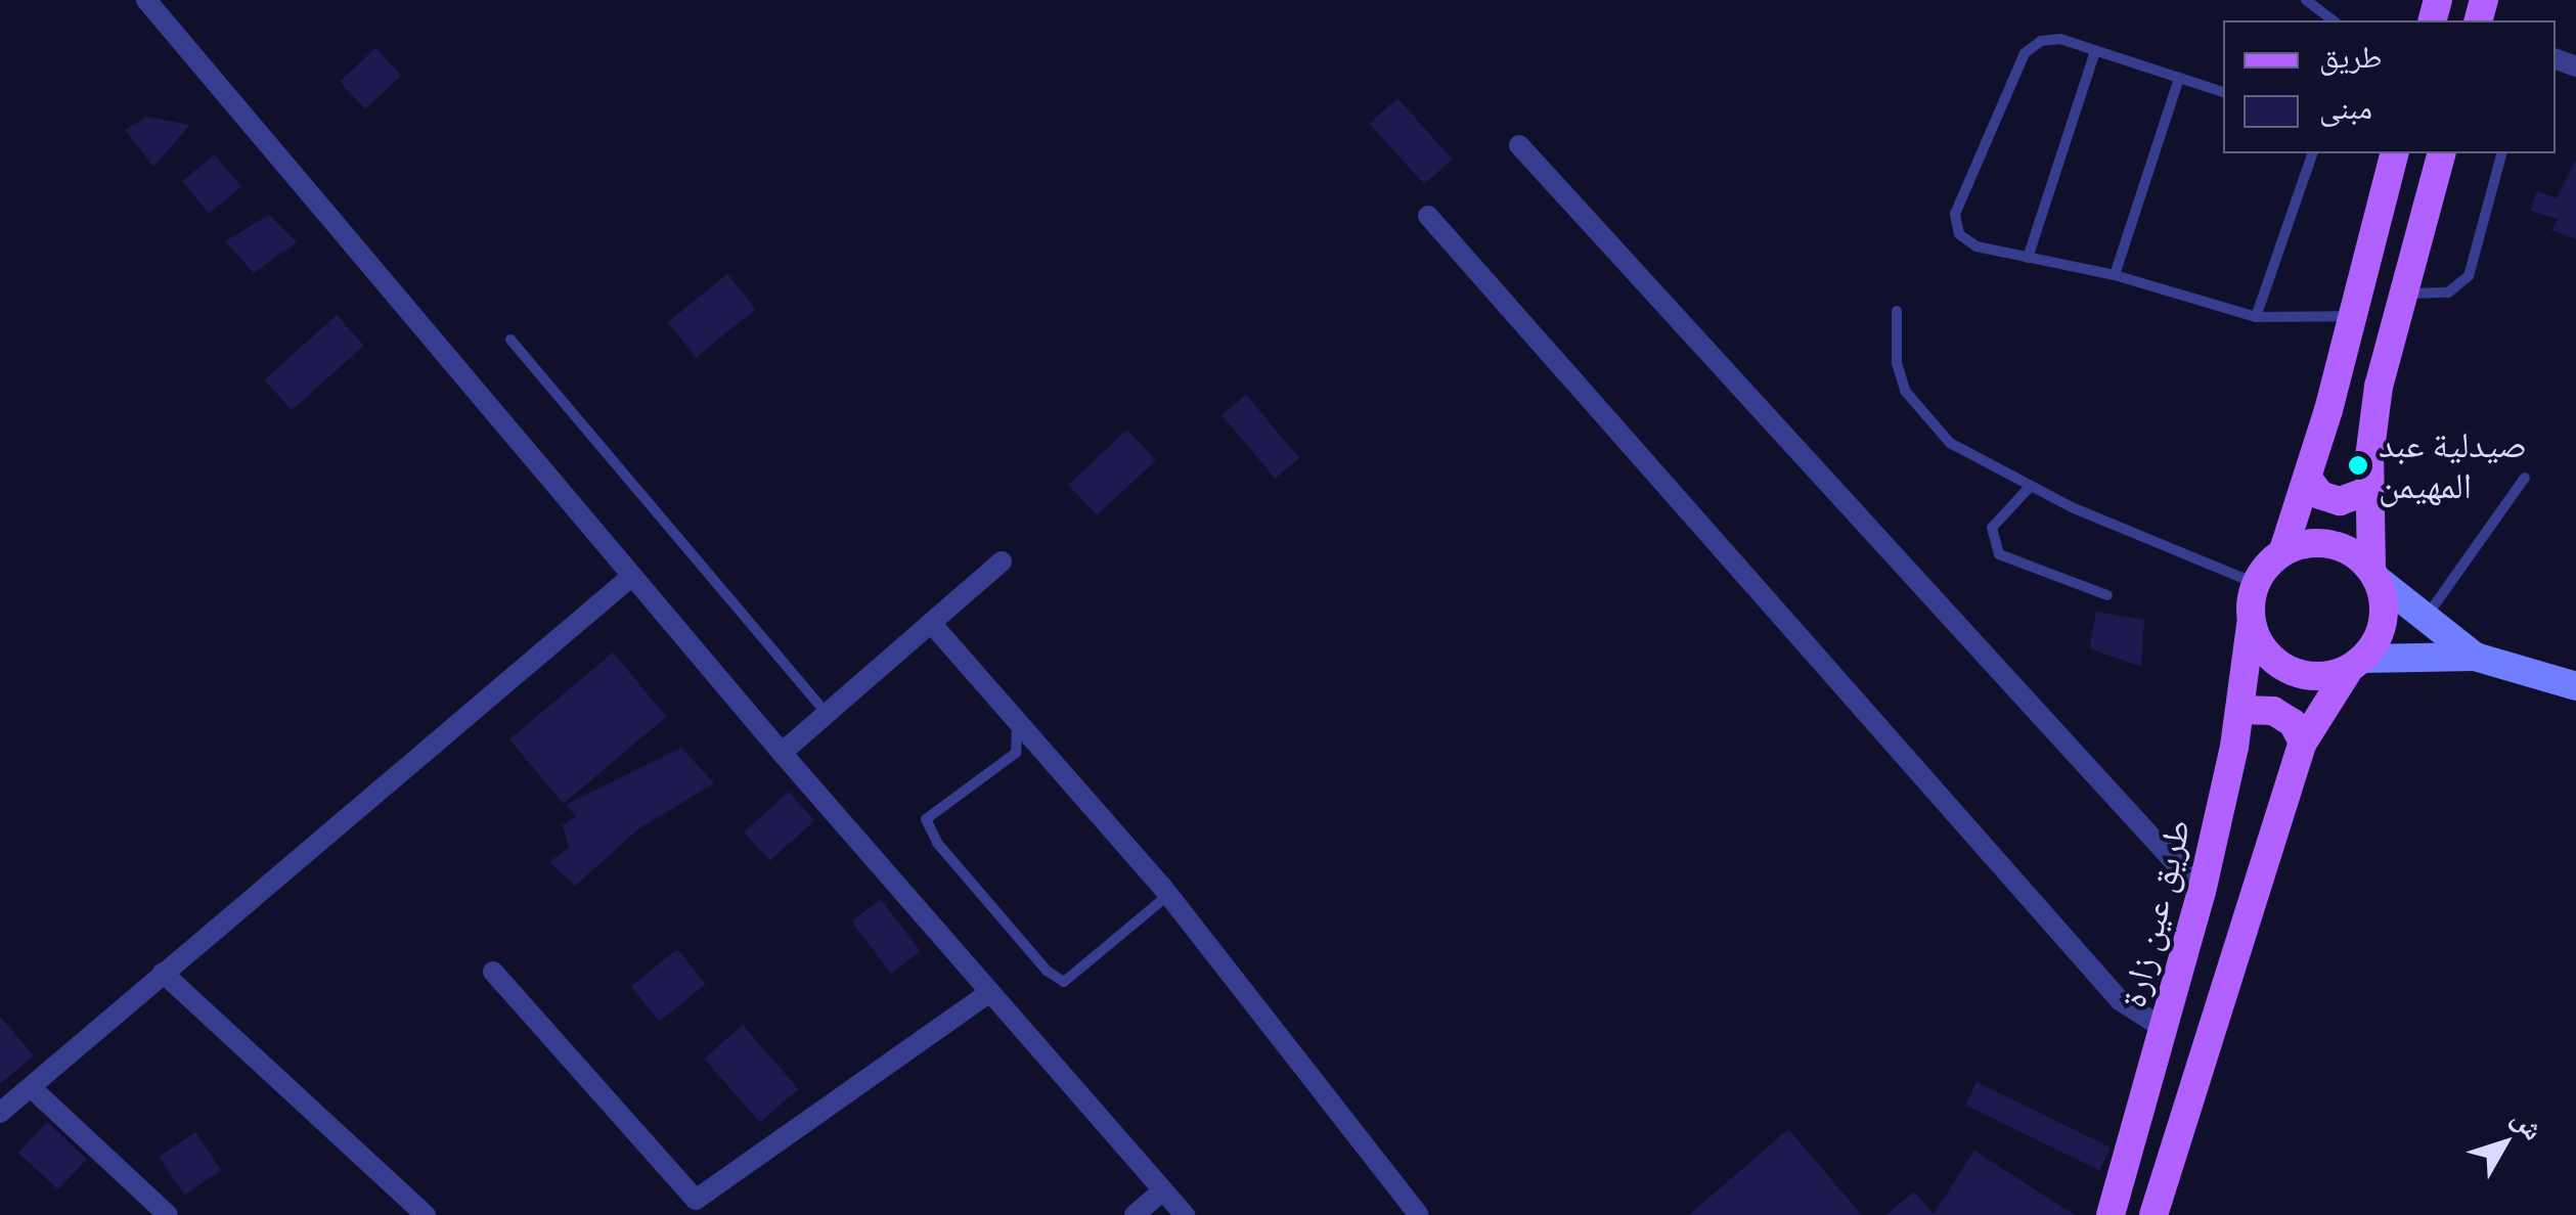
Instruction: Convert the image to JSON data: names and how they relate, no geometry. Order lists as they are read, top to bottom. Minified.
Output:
{"streets":{"main road":["طريق عين زارة"]},"places":["صيدلية عبد المهيمن"],"legend":["طريق","مبنى"],"north":"top right"}
